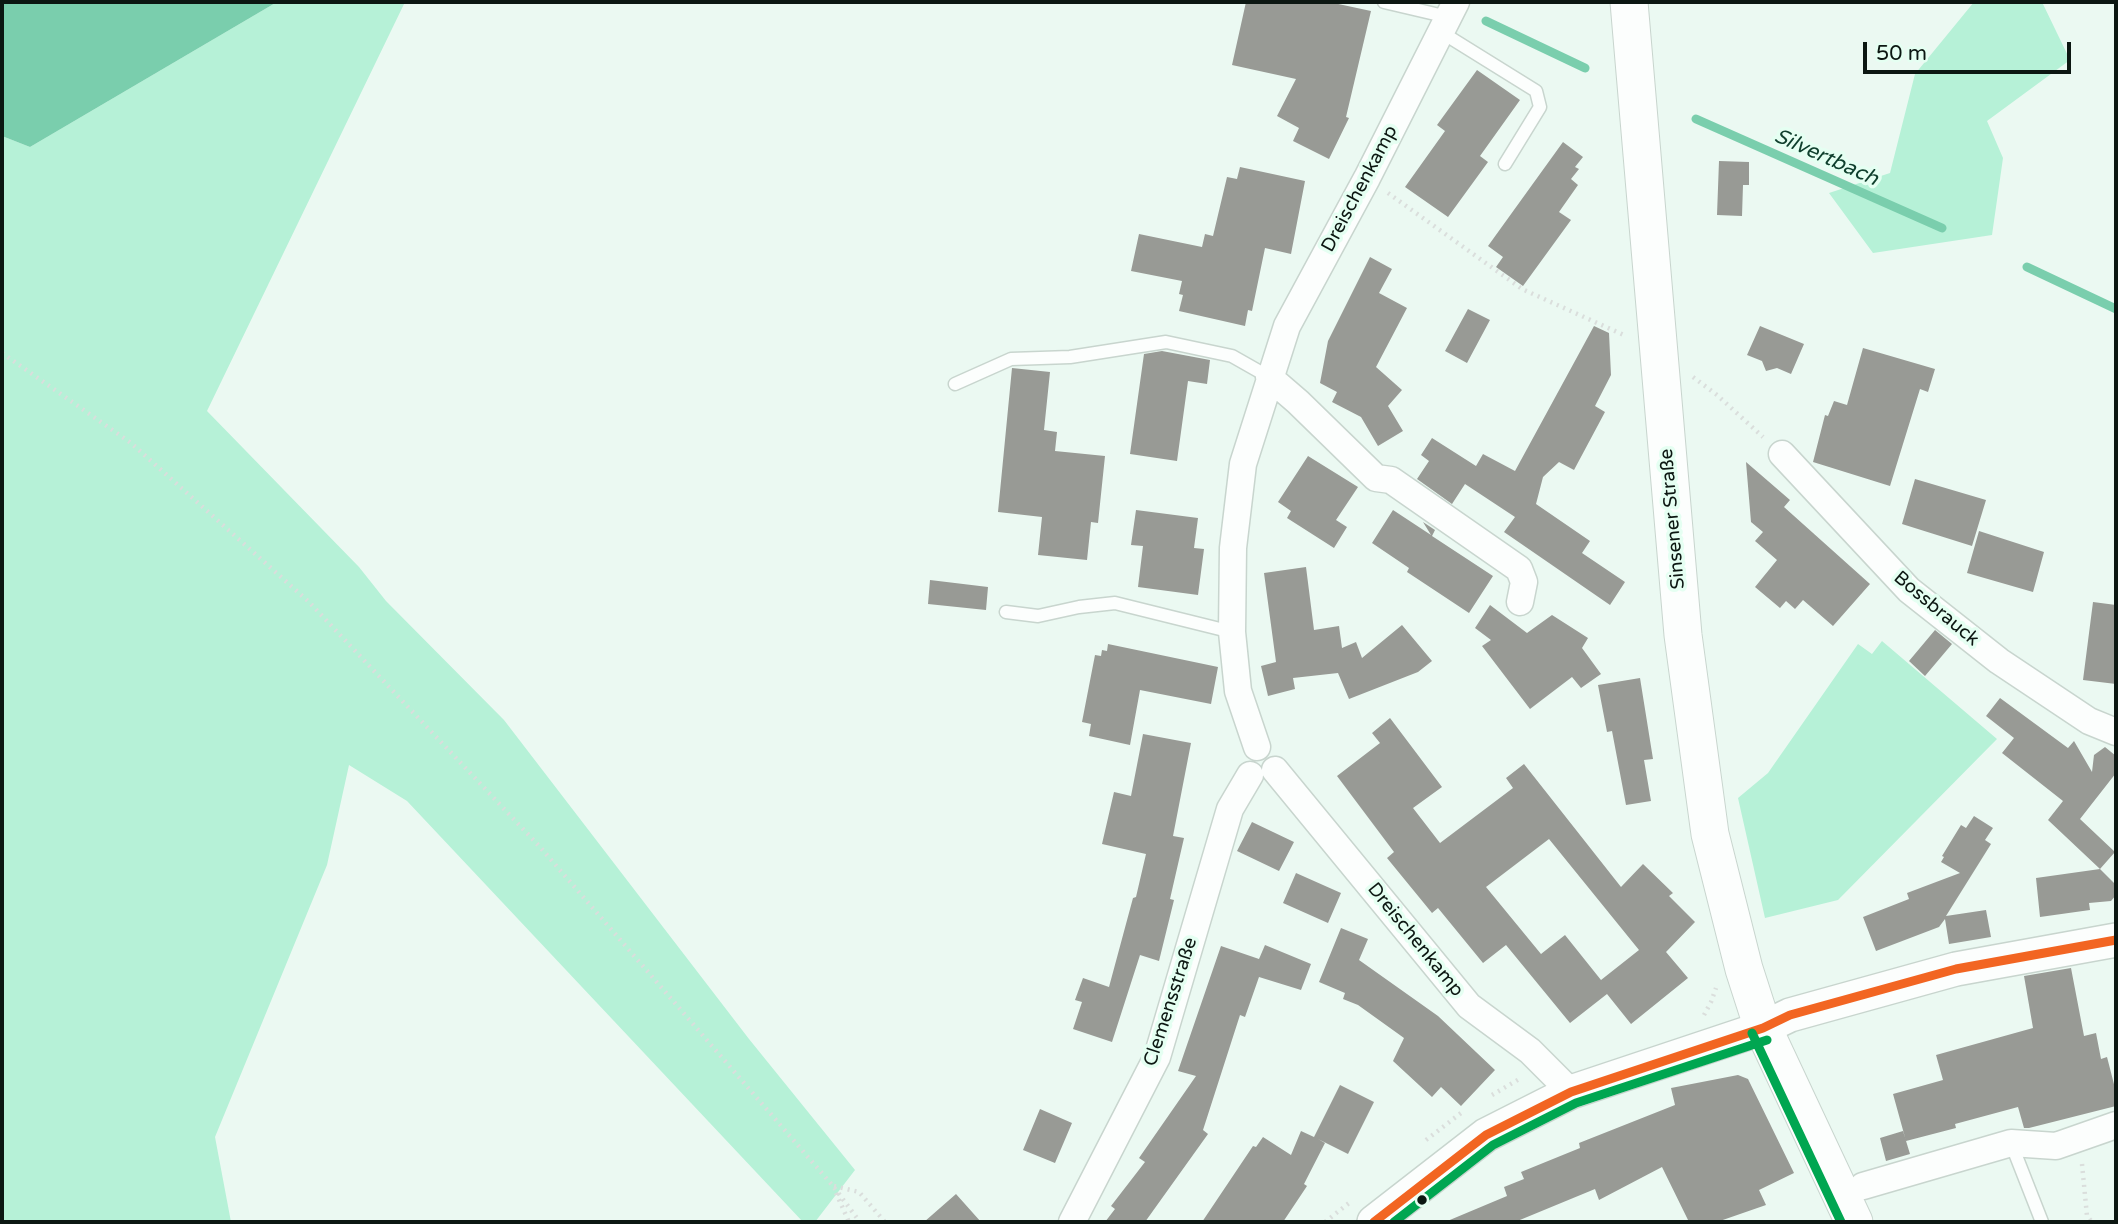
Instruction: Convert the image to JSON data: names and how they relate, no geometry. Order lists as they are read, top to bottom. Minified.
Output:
{"streets":{"main road":["Sinsener Straße"],"street":["Dreischenkamp","Bossbrauck","Clemensstraße"]},"crossings":[["Dreischenkamp","Clemensstraße"]],"water":["Silvertbach"],"scale_bar":"50 m"}
